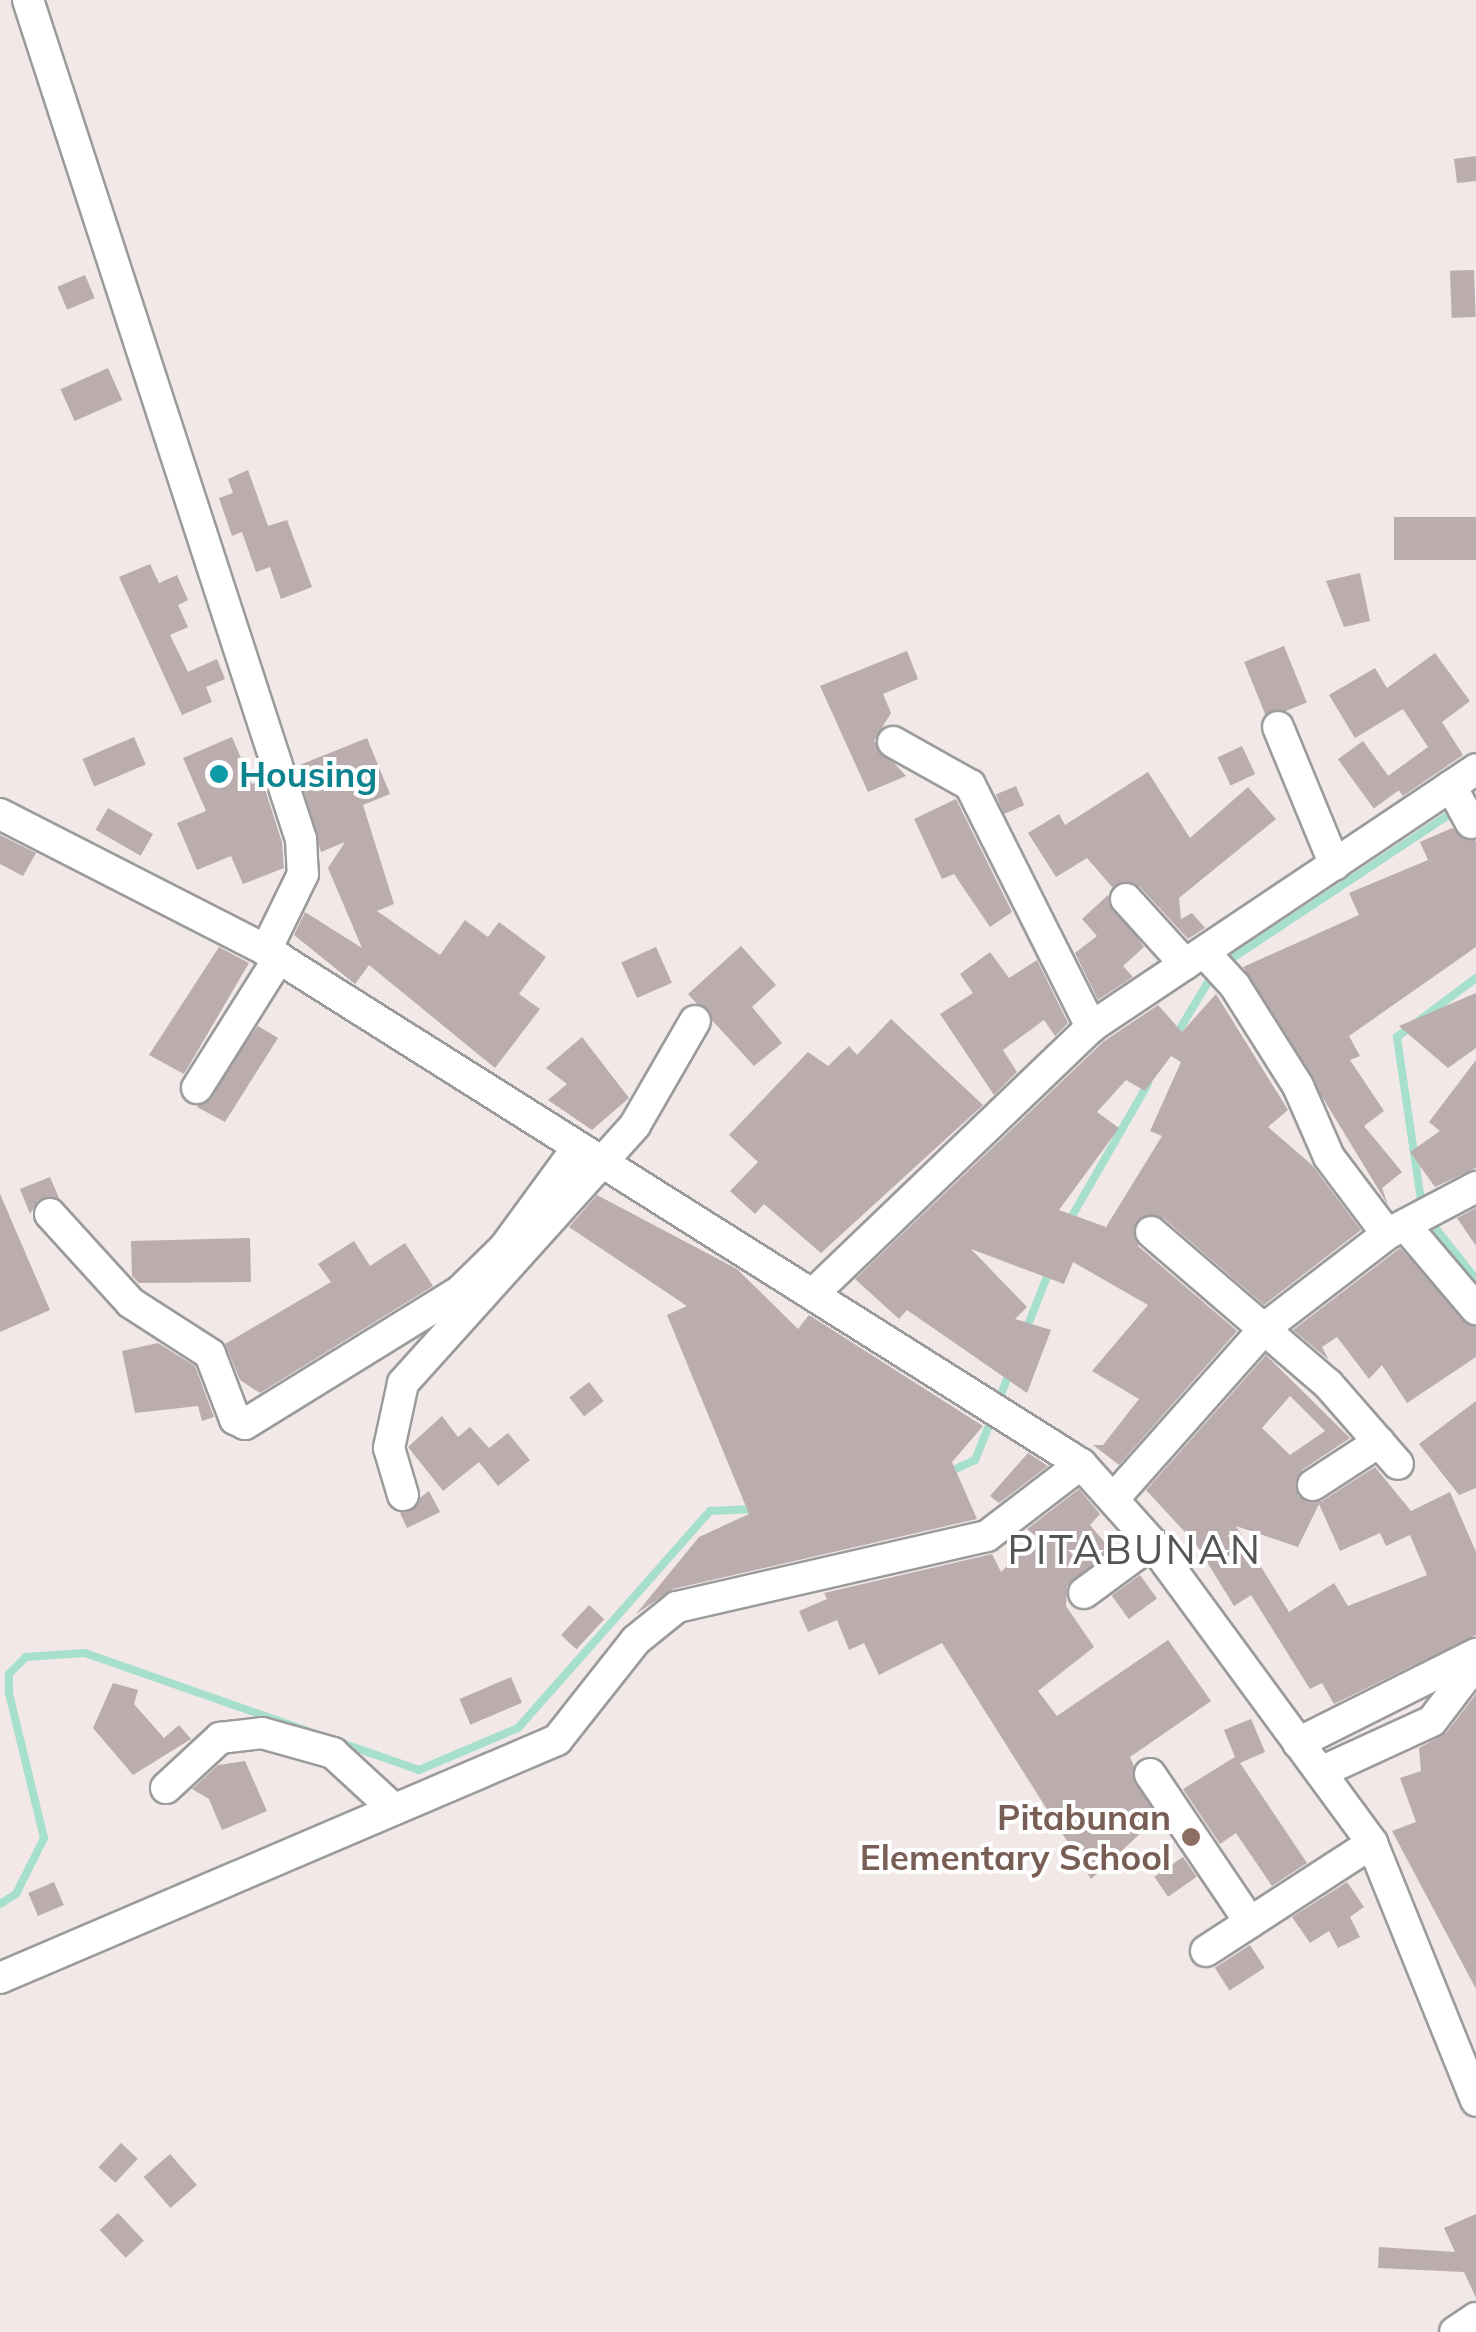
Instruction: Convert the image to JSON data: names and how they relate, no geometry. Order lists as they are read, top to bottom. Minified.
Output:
{"districts":["PITABUNAN"],"places":["Housing","Pitabunan Elementary School"]}
